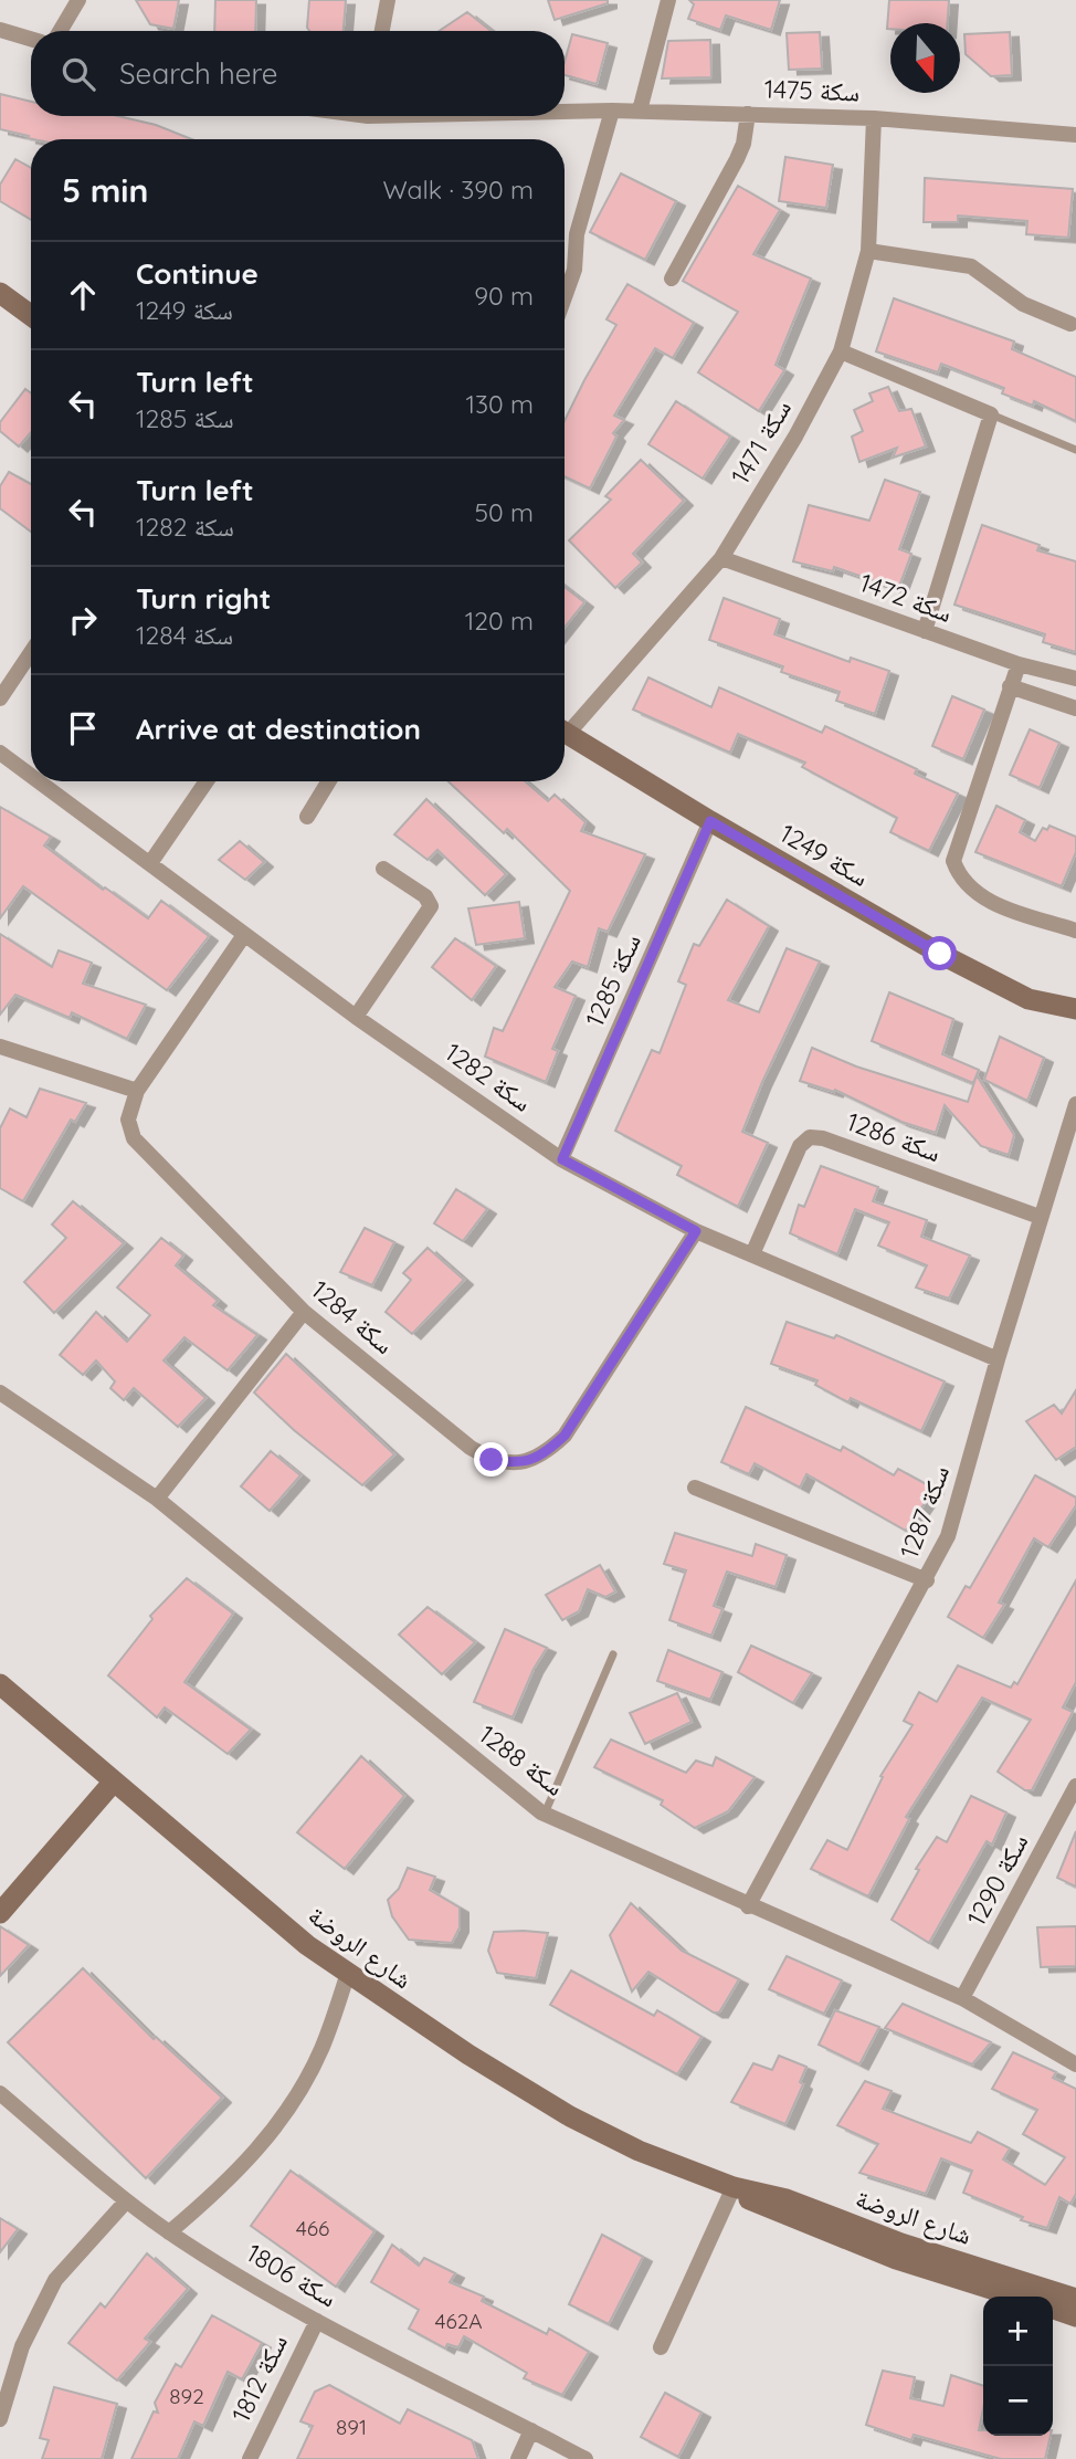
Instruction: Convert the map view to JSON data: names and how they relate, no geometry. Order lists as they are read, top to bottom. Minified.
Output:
{"streets":{"main road":["سكة 1249","شارع الروضة"],"street":["سكة 1475","سكة 1471","سكة 1472","سكة 1285","سكة 1282","سكة 1286","سكة 1284","سكة 1287","سكة 1288","سكة 1290","سكة 1806","سكة 1812"]},"crossings":[["سكة 1475","سكة 1471"],["سكة 1471","سكة 1472"],["سكة 1249","سكة 1285"],["سكة 1285","سكة 1282"],["سكة 1282","سكة 1286"],["سكة 1282","سكة 1284"],["سكة 1282","سكة 1287"],["سكة 1286","سكة 1287"],["سكة 1287","سكة 1288"],["سكة 1288","سكة 1290"],["سكة 1806","سكة 1812"]],"house_numbers":["466","462A","892","891"],"north":"bottom","page":{"search":"Search here","heading":["5 min","Walk · 390 m"],"list":[["Continue","سكة 1249","90 m"],["Turn left","سكة 1285","130 m"],["Turn left","سكة 1282","50 m"],["Turn right","سكة 1284","120 m"],"Arrive at destination"],"map_buttons":["+","−"]}}
